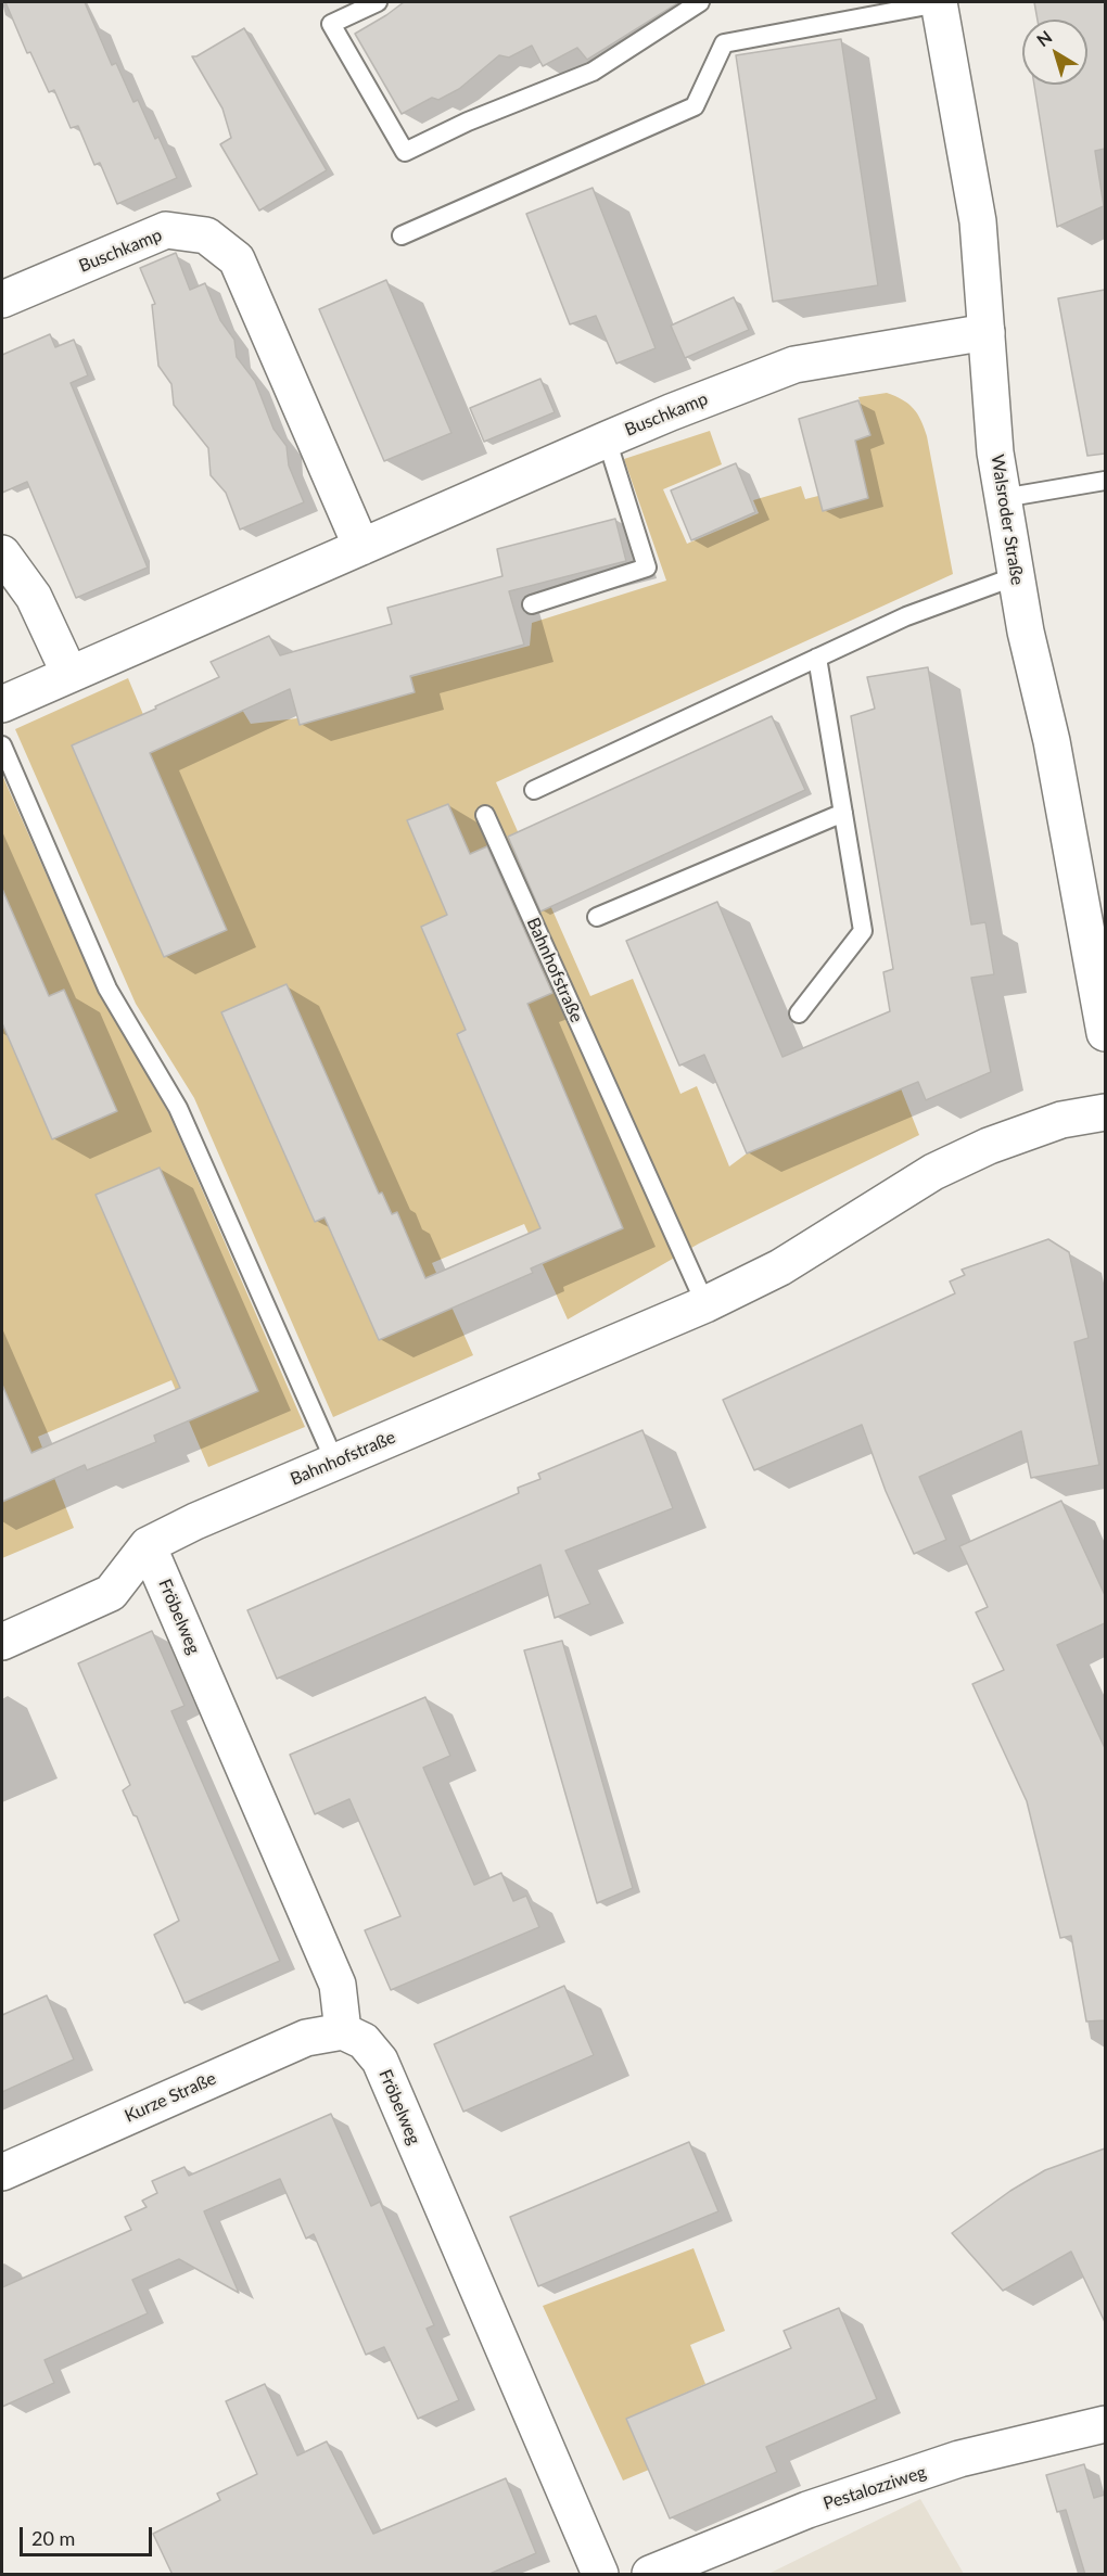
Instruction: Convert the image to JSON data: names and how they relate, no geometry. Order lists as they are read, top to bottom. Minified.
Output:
{"streets":{"street":["Buschkamp","Walsroder Straße","Bahnhofstraße","Fröbelweg","Kurze Straße","Pestalozziweg"]},"crossings":[["Buschkamp","Walsroder Straße"],["Bahnhofstraße","Fröbelweg"],["Fröbelweg","Kurze Straße"]],"scale_bar":"20 m","north":"top left"}
